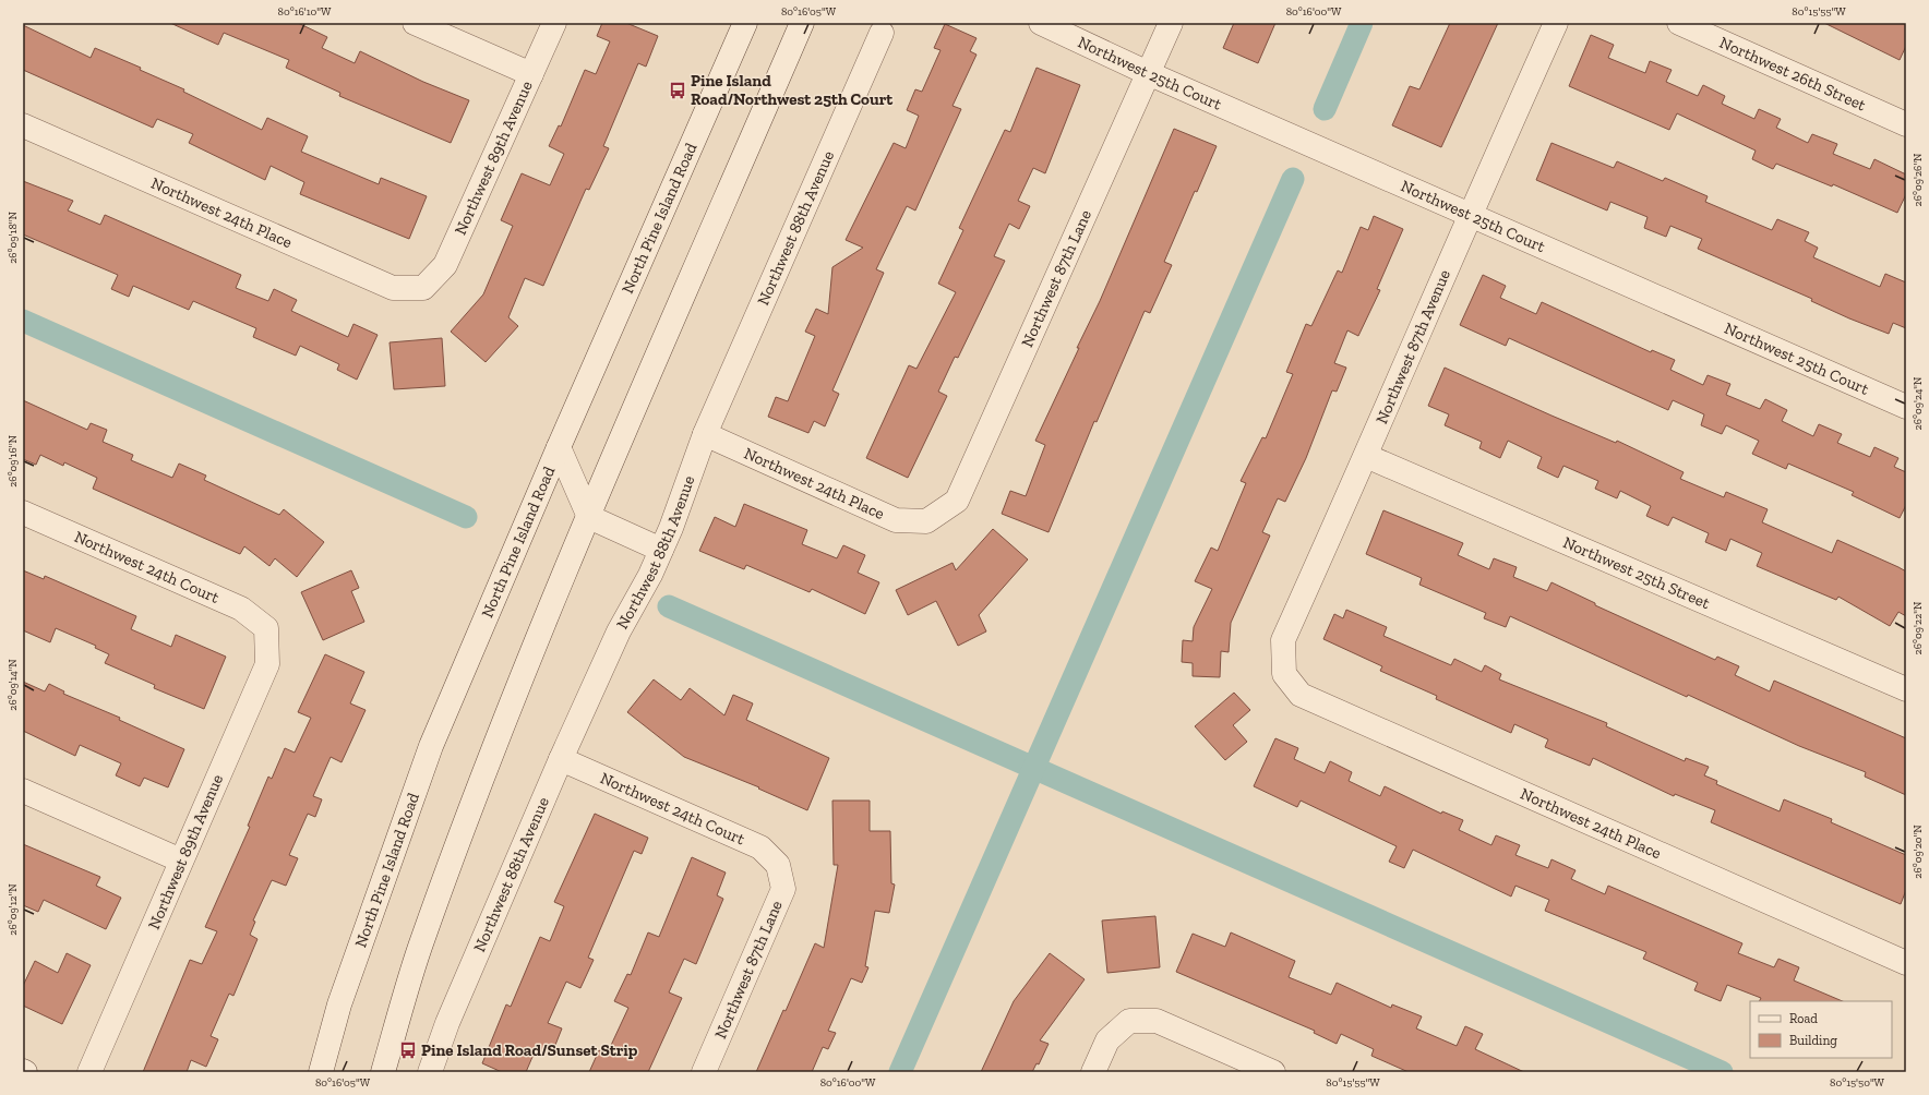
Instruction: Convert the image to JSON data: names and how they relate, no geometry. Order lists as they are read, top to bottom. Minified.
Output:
{"streets":{"street":["Northwest 25th Court","Northwest 26th Street","Northwest 89th Avenue","Northwest 24th Place","North Pine Island Road","Northwest 88th Avenue","Northwest 87th Lane","Northwest 87th Avenue","Northwest 24th Court","Northwest 25th Street"]},"crossings":[["Northwest 25th Court","Northwest 87th Lane"],["Northwest 25th Court","Northwest 87th Avenue"],["Northwest 89th Avenue","Northwest 24th Place"],["Northwest 89th Avenue","Northwest 24th Court"],["Northwest 24th Place","Northwest 88th Avenue"],["Northwest 24th Place","Northwest 87th Lane"],["Northwest 24th Place","Northwest 87th Avenue"],["Northwest 88th Avenue","Northwest 24th Court"],["Northwest 87th Lane","Northwest 24th Court"],["Northwest 87th Avenue","Northwest 25th Street"]],"places":{"bus stop":["Pine Island Road/Northwest 25th Court","Pine Island Road/Sunset Strip"]},"legend":["Road","Building"],"coordinates":["80°16'10\"W","80°16'05\"W","80°16'00\"W","80°15'55\"W","26°09'26\"N","26°09'18\"N","26°09'24\"N","26°09'16\"N","26°09'22\"N","26°09'14\"N","26°09'20\"N","26°09'12\"N","80°15'50\"W"]}
